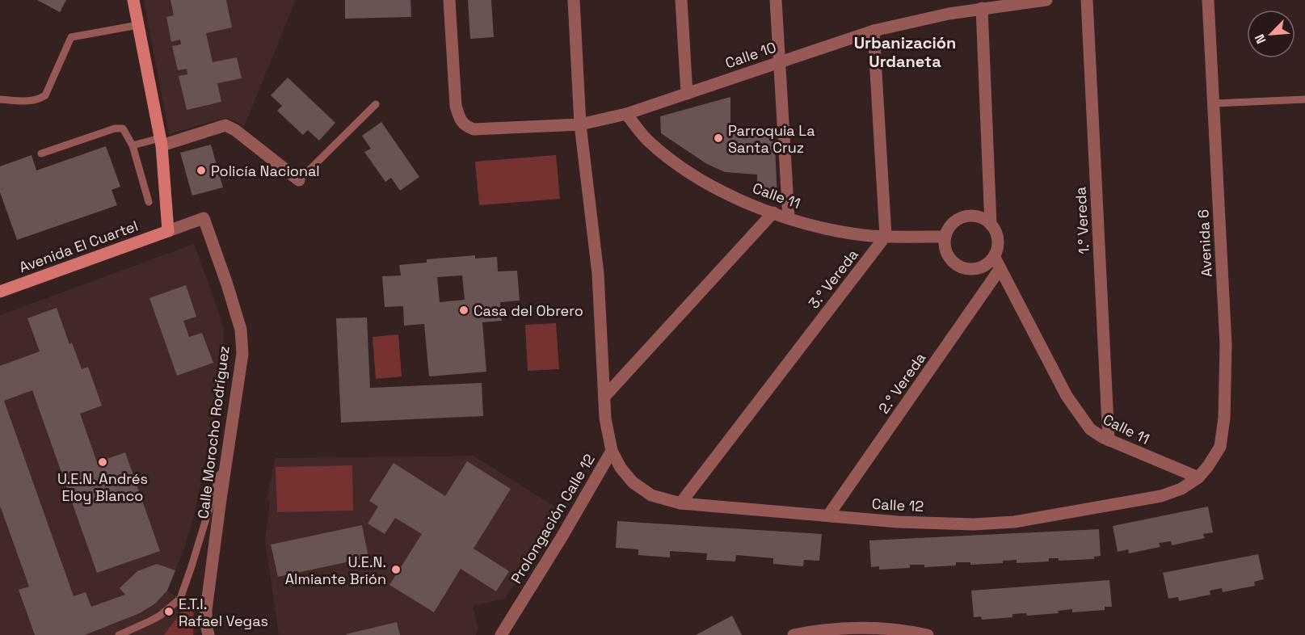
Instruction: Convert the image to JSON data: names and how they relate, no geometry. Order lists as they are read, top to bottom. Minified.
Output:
{"streets":{"main road":["Avenida El Cuartel"],"street":["Calle 10","Calle 11","1.° Vereda","Avenida 6","3.° Vereda","2.° Vereda","Calle Morocho Rodríguez","Calle 12","Prolongación Calle 12"]},"crossings":[["Calle 10","Calle 11"],["Calle 10","Prolongación Calle 12"],["Calle 11","1.° Vereda"],["Calle 11","Avenida 6"],["Calle 11","3.° Vereda"],["Calle 11","2.° Vereda"],["Calle 11","Calle 12"],["Avenida 6","Calle 12"],["Avenida El Cuartel","Calle Morocho Rodríguez"],["3.° Vereda","Calle 12"],["2.° Vereda","Calle 12"],["Calle 12","Prolongación Calle 12"]],"districts":["Urbanización Urdaneta"],"places":["Parroquia La Santa Cruz","Policía Nacional","Casa del Obrero","U.E.N. Andrés Eloy Blanco","U.E.N. Almiante Brión","E.T.I. Rafael Vegas"],"north":"bottom left"}
